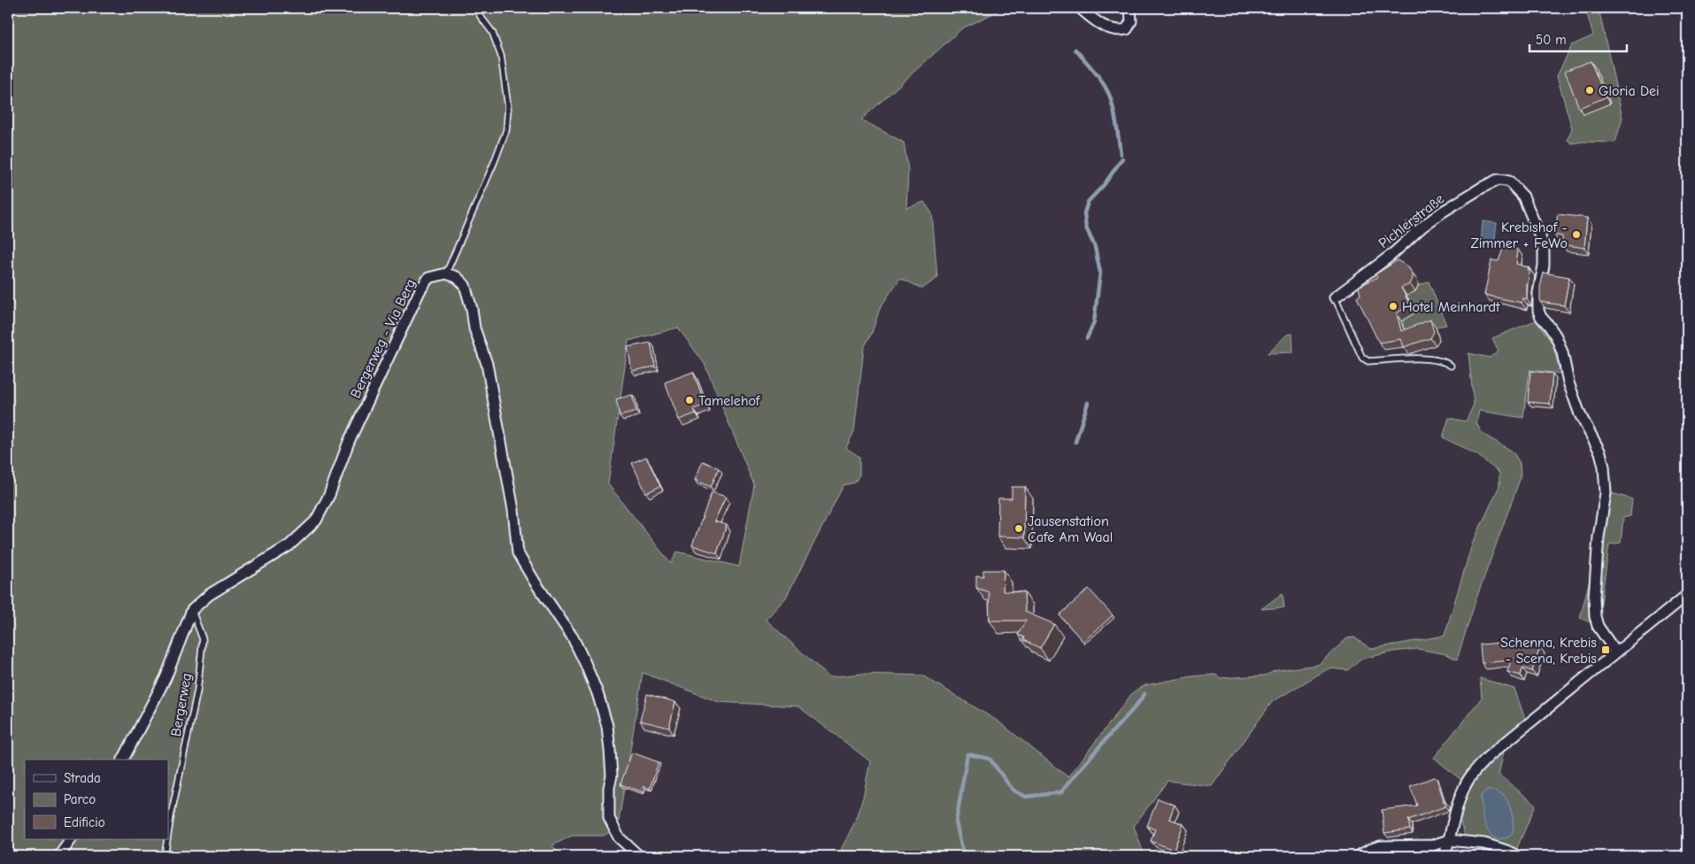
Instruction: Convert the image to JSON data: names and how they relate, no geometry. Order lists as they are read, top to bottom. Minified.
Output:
{"streets":{"street":["Pichlerstraße","Bergerweg - Via Berg"],"lane":["Bergerweg"]},"crossings":[["Bergerweg - Via Berg","Bergerweg"]],"places":{"other":["Gloria Dei","Krebishof - Zimmer + FeWo","Hotel Meinhardt","Tamelehof","Jausenstation Cafe Am Waal"],"transit":["Schenna, Krebis - Scena, Krebis"]},"legend":["Strada","Parco","Edificio"],"scale_bar":"50 m"}
